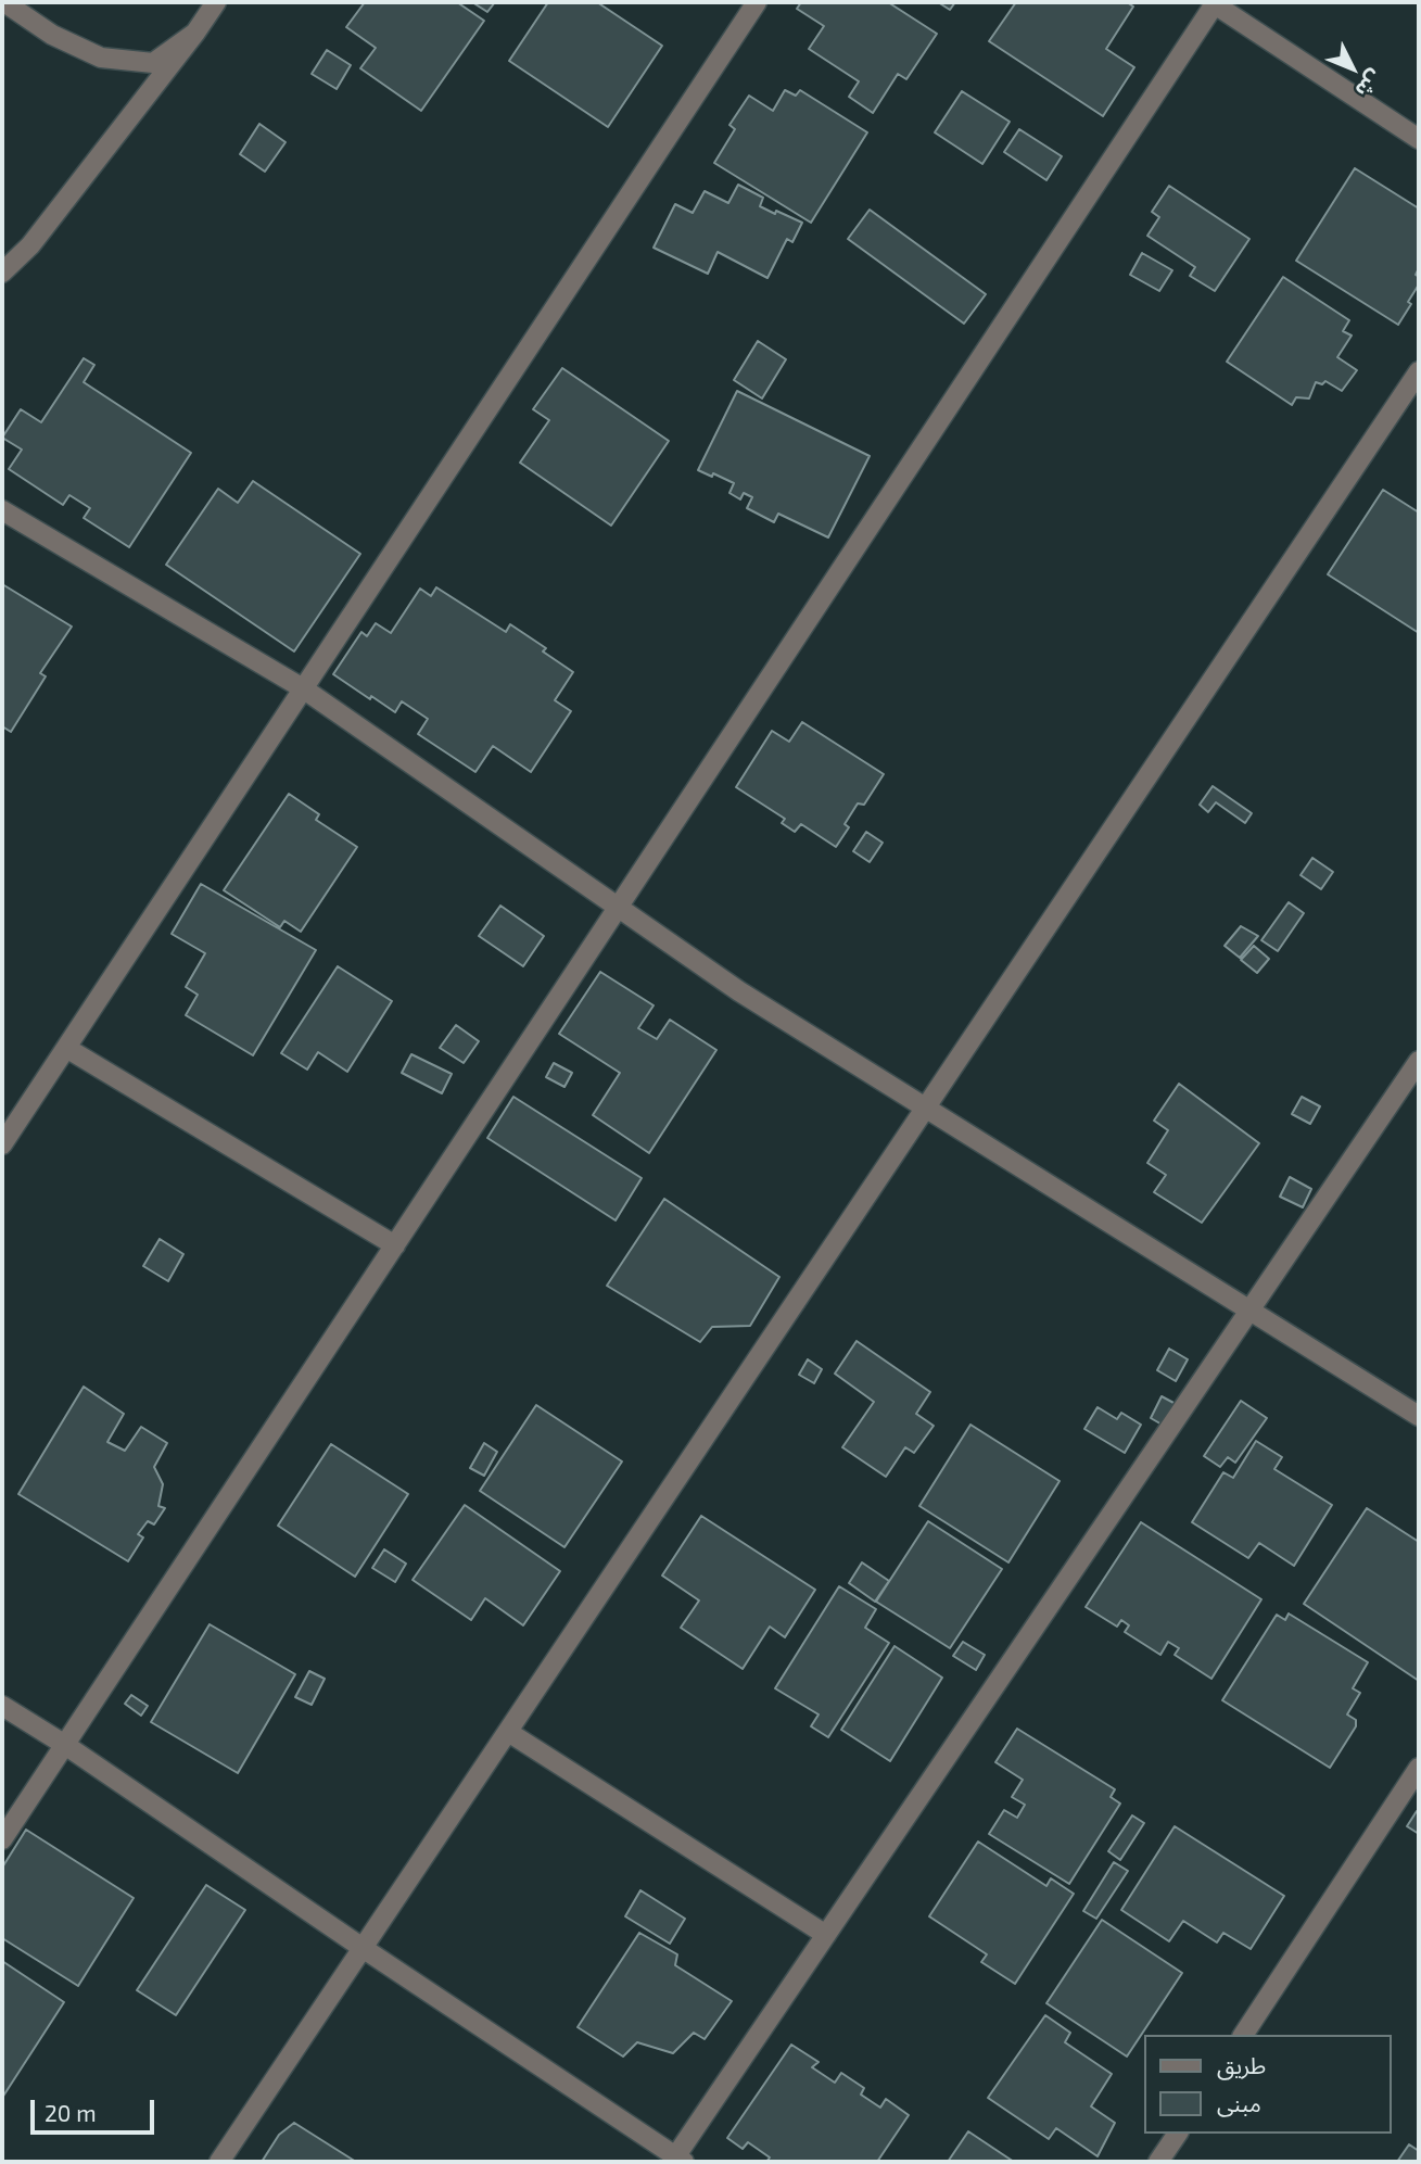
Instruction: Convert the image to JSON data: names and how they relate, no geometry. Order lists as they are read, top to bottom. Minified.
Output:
{"legend":["طريق","مبنى"],"scale_bar":"20 m","north":"bottom right"}
